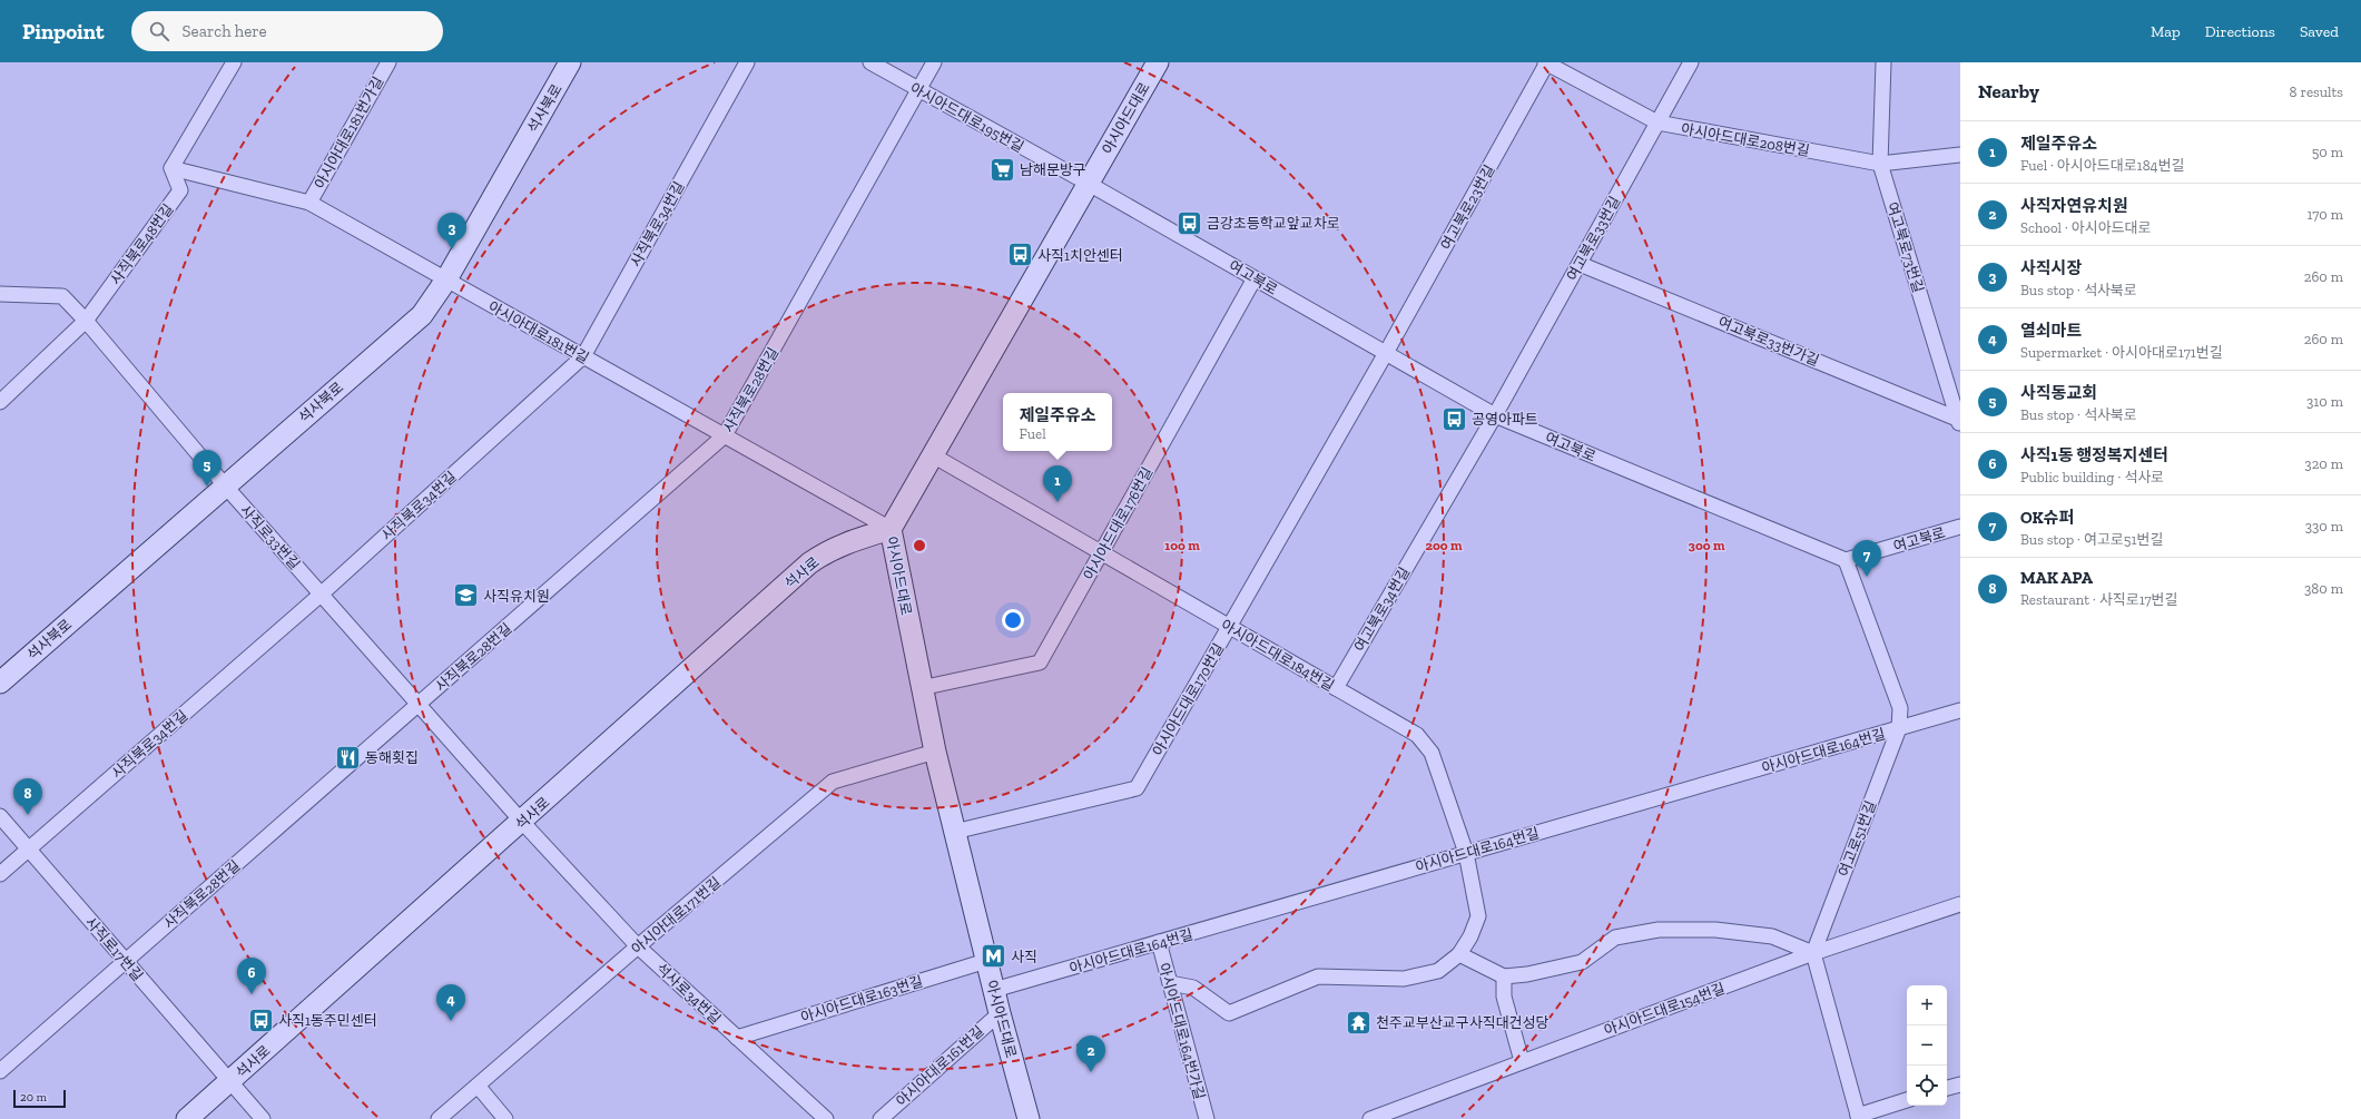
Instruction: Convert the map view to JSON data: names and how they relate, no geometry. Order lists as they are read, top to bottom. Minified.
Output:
{"streets":{"main road":["석사북로","아시아드대로","석사로"],"street":["아시아드대로195번길","아시아대로181번가길","아시아드대로208번길","여고북로23번길","사직북로34번길","여고북로33번길","사직북로48번길","여고북로73번길","여고북로","아시아대로181번길","여고북로33번가길","사직북로28번길","아시아드대로176번길","사직로33번길","여고북로34번길","아시아드대로184번길","아시아드대로170번길","아시아드대로164번길","여고로51번길","아시아대로171번길","사직로17번길","석사로34번길","아시아드대로163번길","아시아드대로154번길","아시아드대로164번가길","아시아대로161번길"]},"crossings":[["석사북로","아시아대로181번길"],["석사북로","사직로33번길"],["아시아드대로195번길","아시아드대로"],["아시아드대로195번길","여고북로"],["아시아드대로195번길","사직북로28번길"],["아시아드대로","여고북로"],["아시아드대로","아시아대로181번길"],["아시아드대로","아시아드대로176번길"],["아시아드대로","석사로"],["아시아드대로","아시아드대로184번길"],["아시아드대로","아시아드대로170번길"],["아시아드대로","아시아드대로164번길"],["아시아드대로","아시아대로171번길"],["아시아드대로","아시아드대로163번길"],["아시아드대로","아시아대로161번길"],["아시아대로181번가길","아시아대로181번길"],["아시아드대로208번길","여고북로23번길"],["아시아드대로208번길","여고북로33번길"],["아시아드대로208번길","여고북로73번길"],["여고북로23번길","여고북로"],["여고북로23번길","아시아드대로170번길"],["사직북로34번길","아시아대로181번길"],["사직북로34번길","사직로33번길"],["사직북로34번길","사직로17번길"],["여고북로33번길","여고북로"],["여고북로33번길","여고북로33번가길"],["여고북로33번길","여고북로34번길"],["사직북로48번길","아시아대로181번길"],["사직북로48번길","사직로33번길"],["여고북로73번길","여고북로33번가길"],["여고북로","아시아드대로176번길"],["여고북로","여고북로34번길"],["여고북로","아시아드대로170번길"],["여고북로","여고로51번길"],["아시아대로181번길","사직북로28번길"],["아시아대로181번길","석사로"],["사직북로28번길","사직로33번길"],["사직북로28번길","사직로17번길"],["아시아드대로176번길","아시아드대로184번길"],["사직로33번길","석사로"],["사직로33번길","석사로34번길"],["석사로","사직로17번길"],["석사로","석사로34번길"],["여고북로34번길","아시아드대로184번길"],["아시아드대로184번길","아시아드대로170번길"],["아시아드대로184번길","아시아드대로164번길"],["아시아드대로164번길","여고로51번길"],["아시아드대로164번길","아시아드대로164번가길"],["여고로51번길","아시아드대로154번길"],["아시아대로171번길","석사로34번길"],["석사로34번길","아시아드대로163번길"]],"places":{"supermarket":["남해문방구"],"bus stop":["금강초등학교앞교차로","사직1치안센터","공영아파트","사직1동주민센터"],"school or university":["사직유치원"],"restaurant":["동해횟집"],"metro station":["사직"],"temple":["천주교부산교구사직대건성당"]},"scale_bar":"20 m","page":{"header":"Pinpoint","search":"Search here","nav":["Map","Directions","Saved"],"heading":["Nearby","8 results"],"list":[{"mark":"1","name":"제일주유소","note":"Fuel · 아시아드대로184번길","value":"50 m"},{"mark":"2","name":"사직자연유치원","note":"School · 아시아드대로","value":"170 m"},{"mark":"3","name":"사직시장","note":"Bus stop · 석사북로","value":"260 m"},{"mark":"4","name":"열쇠마트","note":"Supermarket · 아시아대로171번길","value":"260 m"},{"mark":"5","name":"사직동교회","note":"Bus stop · 석사북로","value":"310 m"},{"mark":"6","name":"사직1동 행정복지센터","note":"Public building · 석사로","value":"320 m"},{"mark":"7","name":"OK슈퍼","note":"Bus stop · 여고로51번길","value":"330 m"},{"mark":"8","name":"MAK APA","note":"Restaurant · 사직로17번길","value":"380 m"}],"pins":["3","5","1","7","8","6","4","2"],"popup":["제일주유소","Fuel"],"map_buttons":["+","−"],"scale":"20 m"},"rings":["100 m","200 m","300 m"]}
